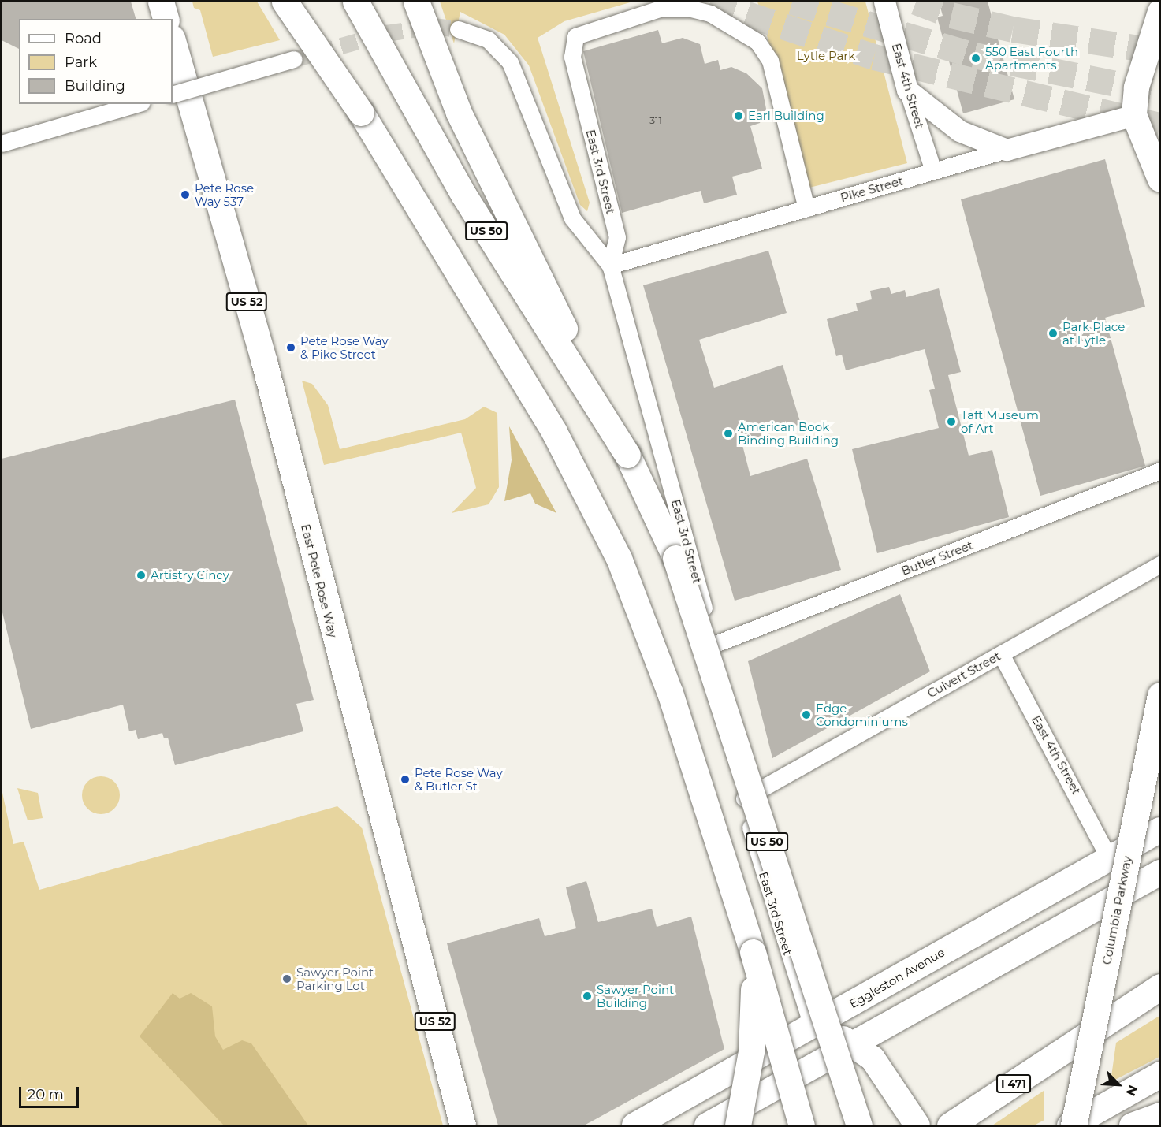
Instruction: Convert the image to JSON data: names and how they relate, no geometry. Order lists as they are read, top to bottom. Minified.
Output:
{"streets":{"main road":["East 3rd Street","US 50","US 52","East Pete Rose Way","Columbia Parkway","Eggleston Avenue","I 471"],"street":["East 4th Street","Pike Street","Butler Street","Culvert Street"]},"crossings":[["East 4th Street","Pike Street"],["East 4th Street","Culvert Street"],["East 4th Street","Eggleston Avenue"],["East 3rd Street","Pike Street"],["East 3rd Street","Butler Street"],["East 3rd Street","Culvert Street"],["East 3rd Street","Eggleston Avenue"]],"parks":["Lytle Park"],"places":["550 East Fourth Apartments","Earl Building","Pete Rose Way 537","Park Place at Lytle","Pete Rose Way & Pike Street","Taft Museum of Art","American Book Binding Building","Artistry Cincy","Edge Condominiums","Pete Rose Way & Butler St","Sawyer Point Parking Lot","Sawyer Point Building"],"house_numbers":["311"],"legend":["Road","Park","Building"],"scale_bar":"20 m","north":"bottom right"}
